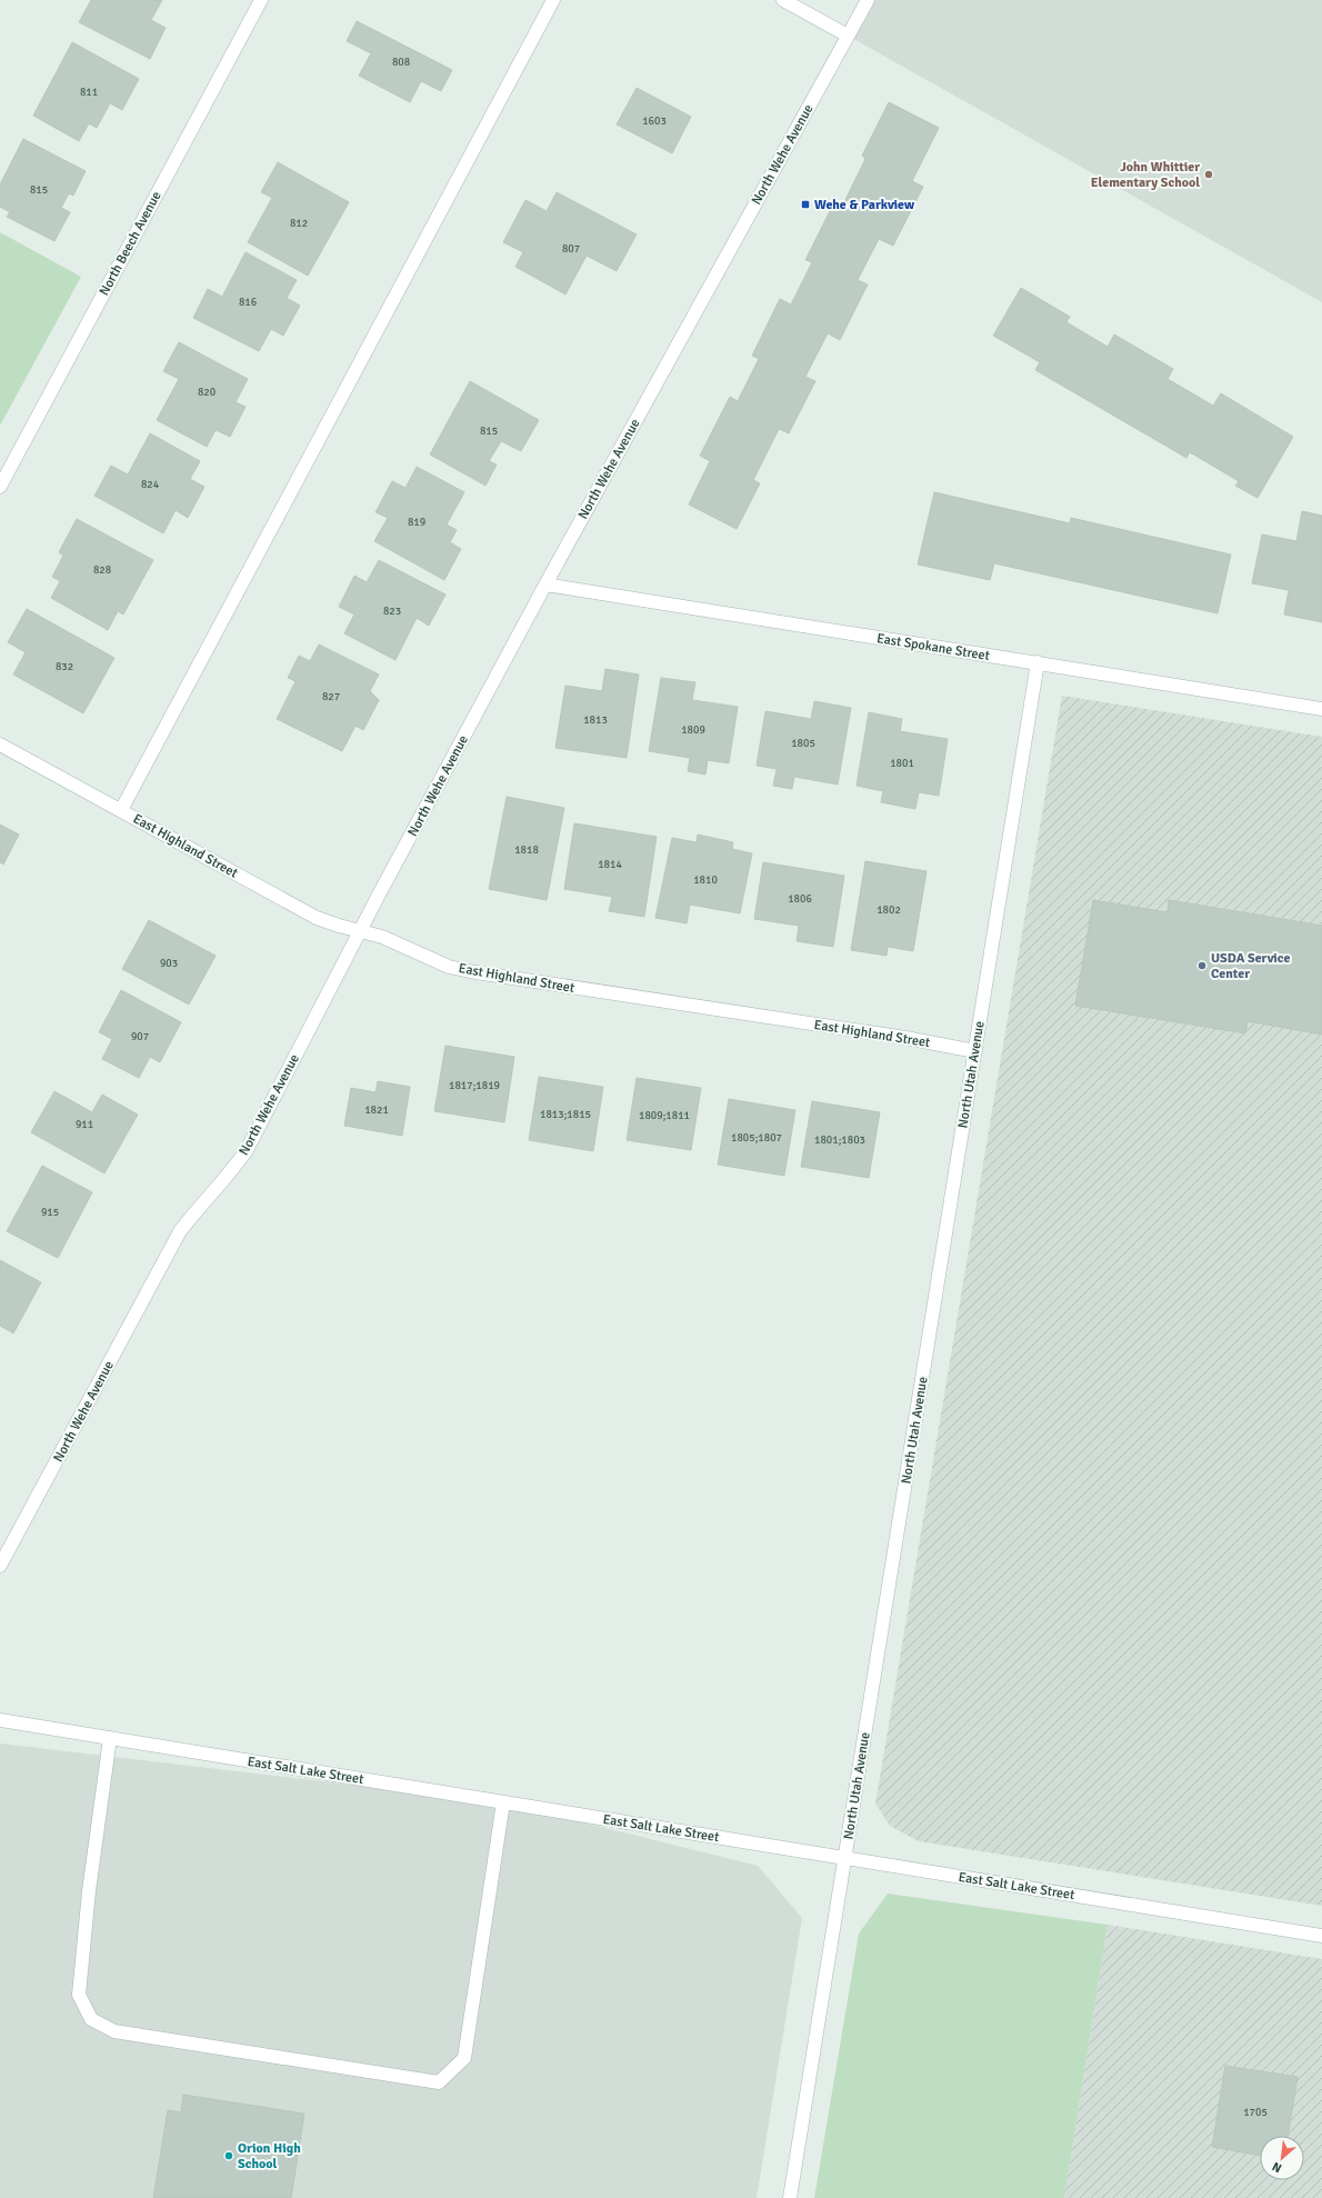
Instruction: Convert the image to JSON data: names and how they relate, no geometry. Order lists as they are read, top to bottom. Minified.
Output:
{"streets":{"street":["North Wehe Avenue","North Beech Avenue","East Spokane Street","East Highland Street","North Utah Avenue","East Salt Lake Street"]},"crossings":[["North Wehe Avenue","East Spokane Street"],["North Wehe Avenue","East Highland Street"],["East Spokane Street","North Utah Avenue"],["East Highland Street","North Utah Avenue"],["North Utah Avenue","East Salt Lake Street"]],"places":{"other":["John Whittier Elementary School","USDA Service Center","Orion High School"],"transit":["Wehe & Parkview"]},"house_numbers":["808","811","1603","815","812","807","816","820","815","824","819","828","823","832","827","1813","1809","1805","1801","1818","1814","1810","1806","1802","903","907","1817;1819","1821","1813;1815","1809;1811","911","1805;1807","1801;1803","915","1705"],"north":"bottom left"}
